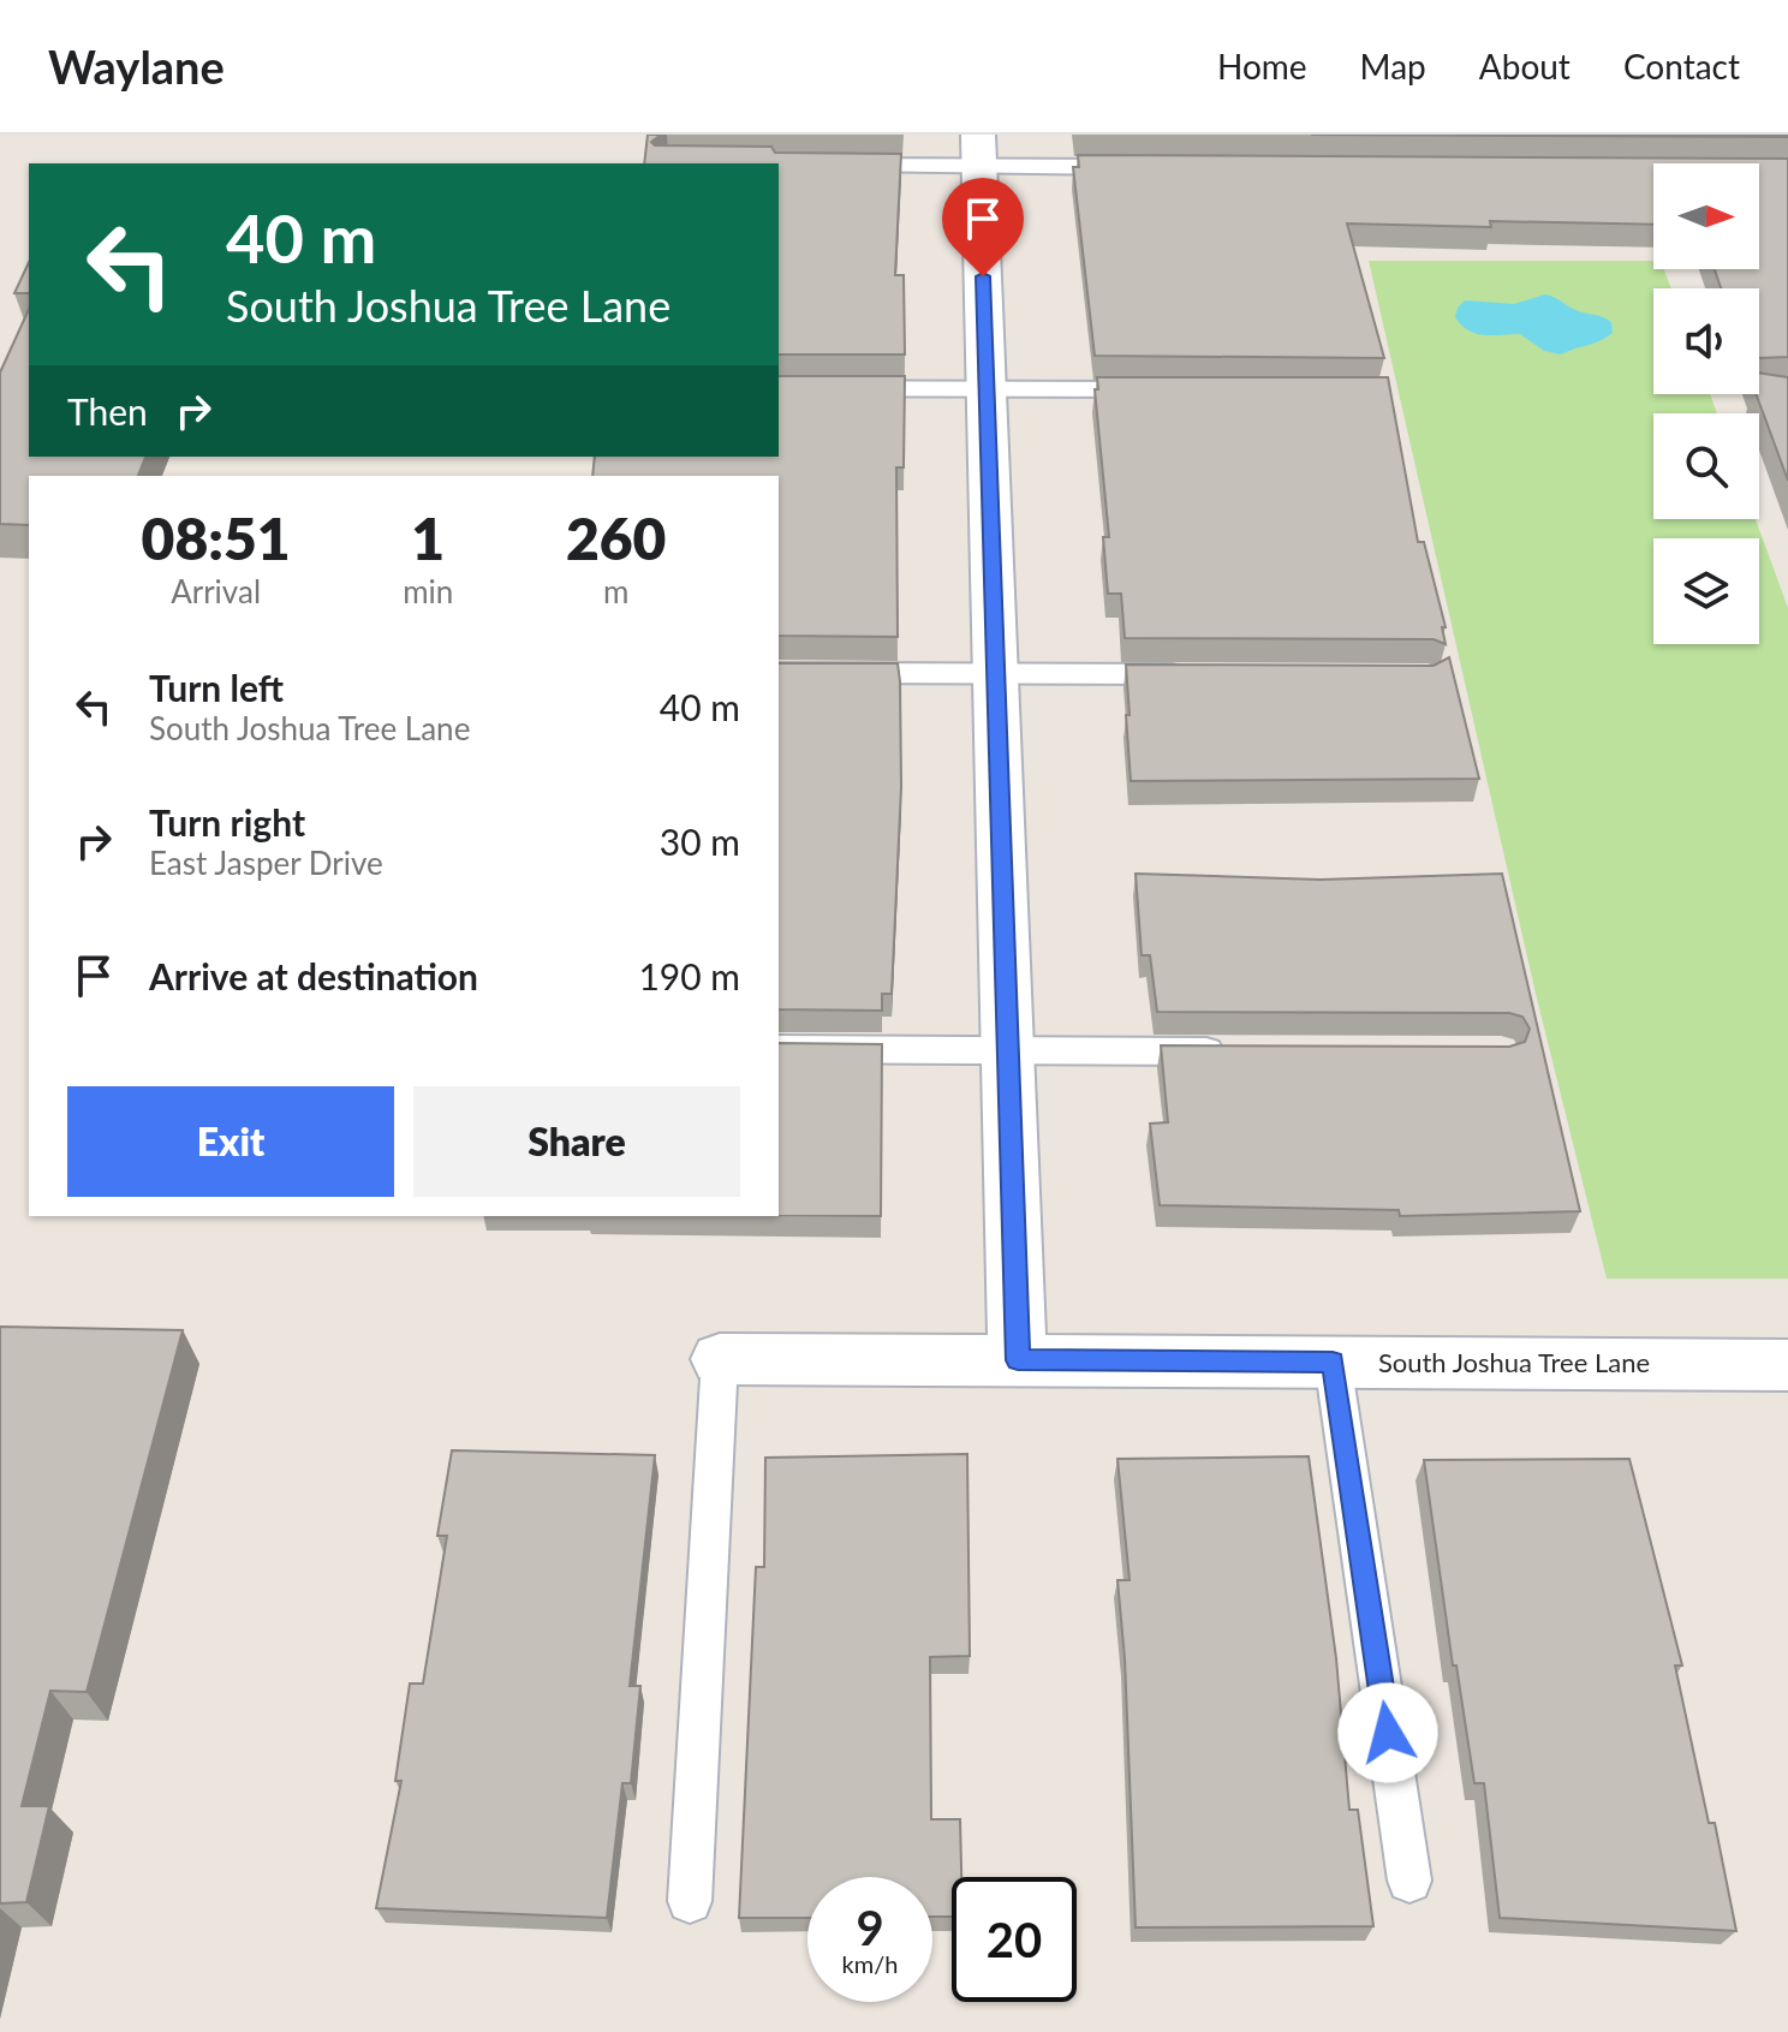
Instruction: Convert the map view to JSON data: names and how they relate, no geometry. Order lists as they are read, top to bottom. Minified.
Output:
{"streets":{"street":["South Joshua Tree Lane"]},"north":"right","page":{"header":"Waylane","nav":["Home","Map","About","Contact"],"turn":["40 m","South Joshua Tree Lane"],"then":"Then","eta":["08:51","Arrival","1","min","260","m"],"list":[{"name":"Turn left","note":"South Joshua Tree Lane","value":"40 m"},{"name":"Turn right","note":"East Jasper Drive","value":"30 m"},{"name":"Arrive at destination","value":"190 m"}],"buttons":["Exit","Share"],"speed":"9 km/h","limit":"20"}}
